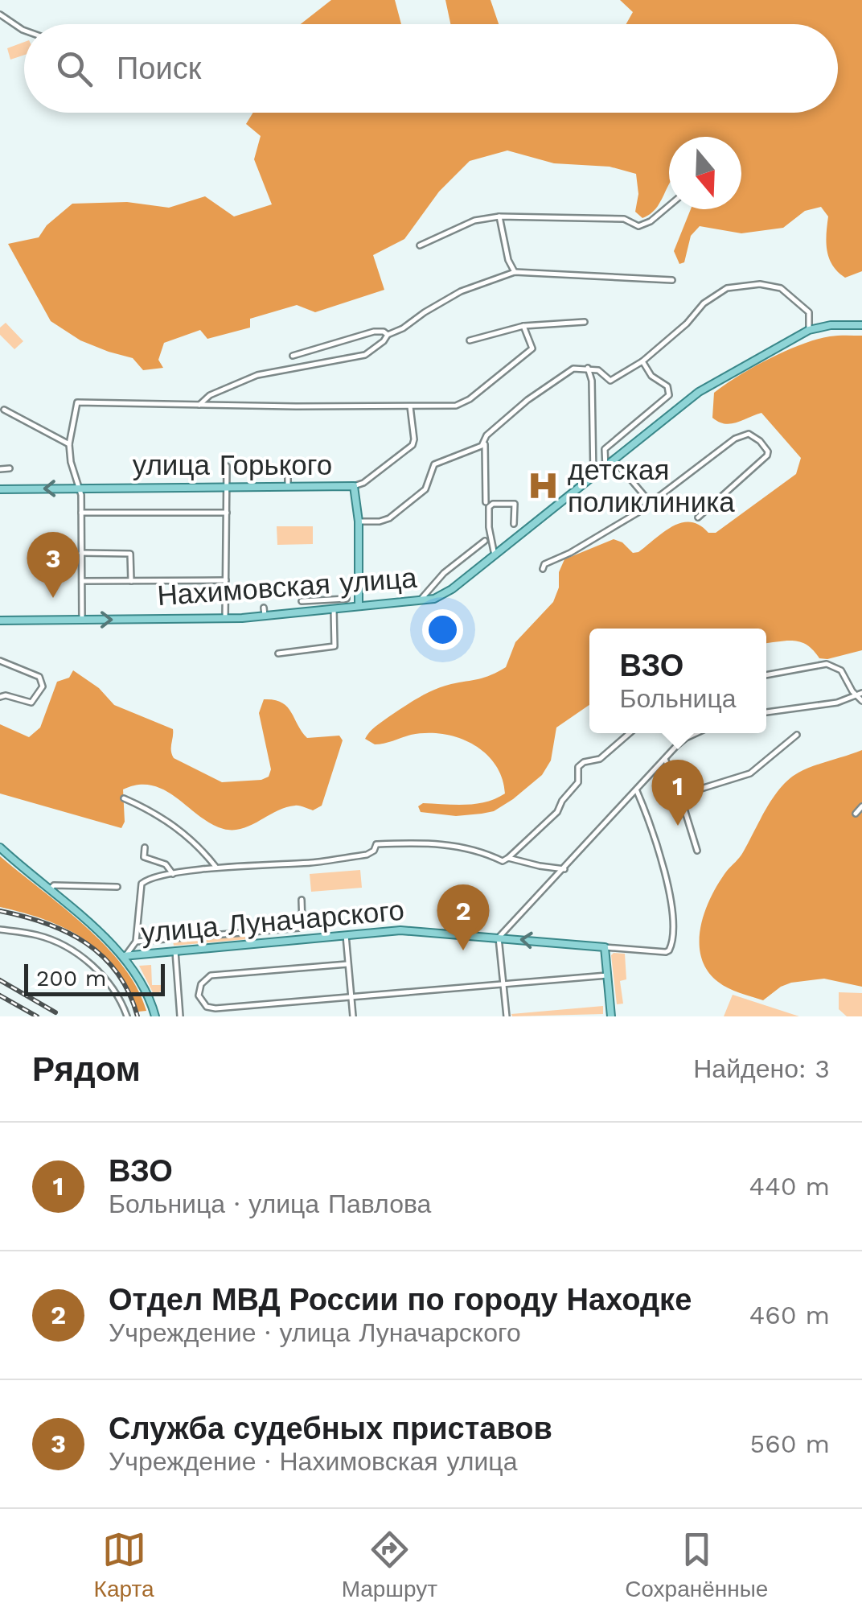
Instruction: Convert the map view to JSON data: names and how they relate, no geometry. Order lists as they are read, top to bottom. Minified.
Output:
{"streets":{"main road":["улица Горького","Нахимовская улица","улица Луначарского"]},"places":{"hospital":["детская поликлиника"]},"scale_bar":"200 m","north":"bottom","page":{"search":"Поиск","pins":["3","1","2"],"popup":["ВЗО","Больница"],"scale":"200 m","heading":["Рядом","Найдено: 3"],"list":[{"mark":"1","name":"ВЗО","note":"Больница · улица Павлова","value":"440 m"},{"mark":"2","name":"Отдел МВД России по городу Находке","note":"Учреждение · улица Луначарского","value":"460 m"},{"mark":"3","name":"Служба судебных приставов","note":"Учреждение · Нахимовская улица","value":"560 m"}],"nav":["Карта","Маршрут","Сохранённые"]}}
